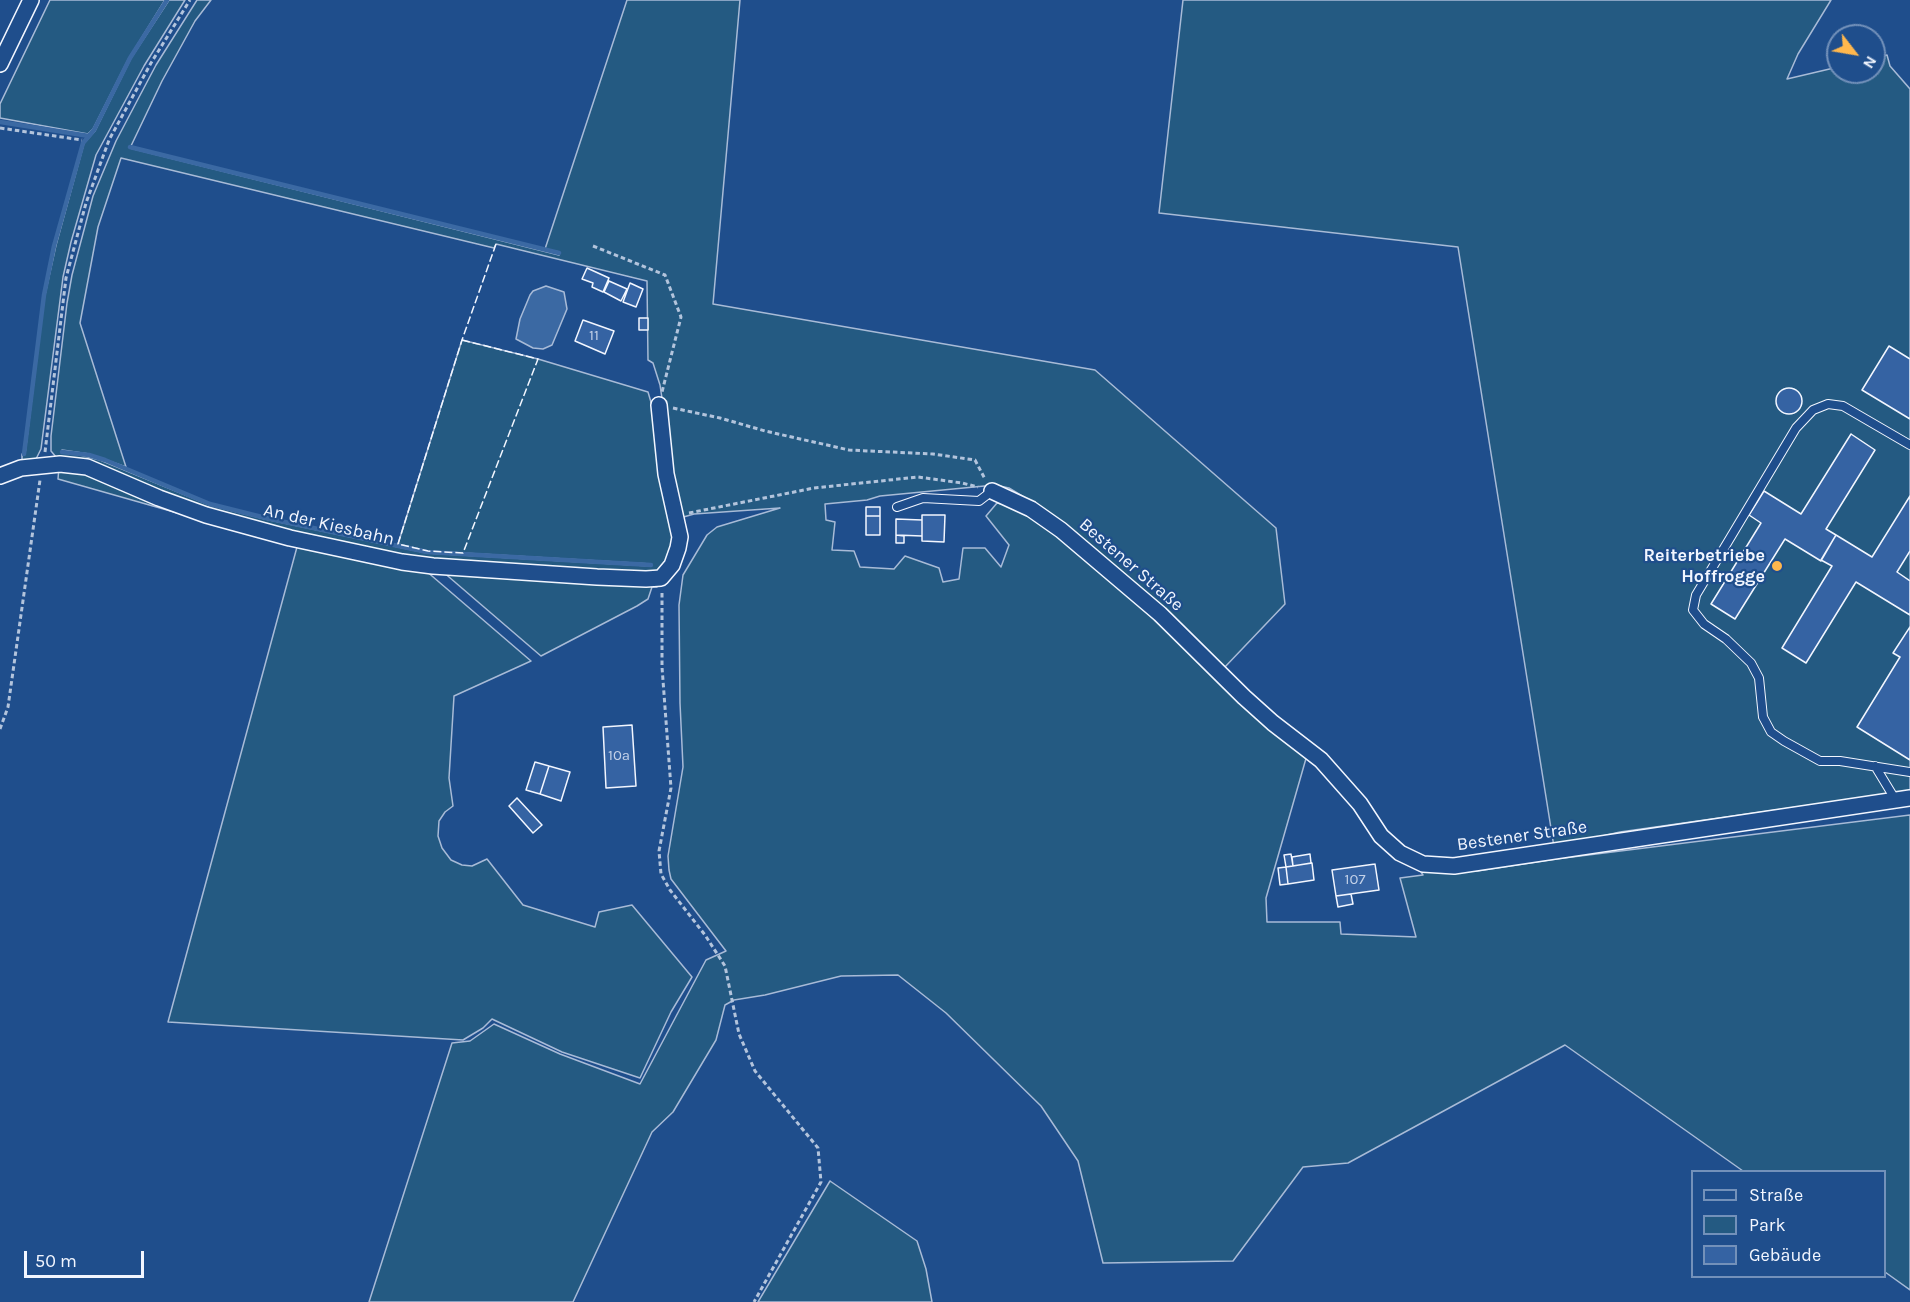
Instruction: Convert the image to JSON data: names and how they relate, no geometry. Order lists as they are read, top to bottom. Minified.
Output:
{"streets":{"street":["An der Kiesbahn","Bestener Straße"]},"places":["Reiterbetriebe Hoffrogge"],"house_numbers":["11","10a","107"],"legend":["Straße","Park","Gebäude"],"scale_bar":"50 m","north":"bottom right"}
